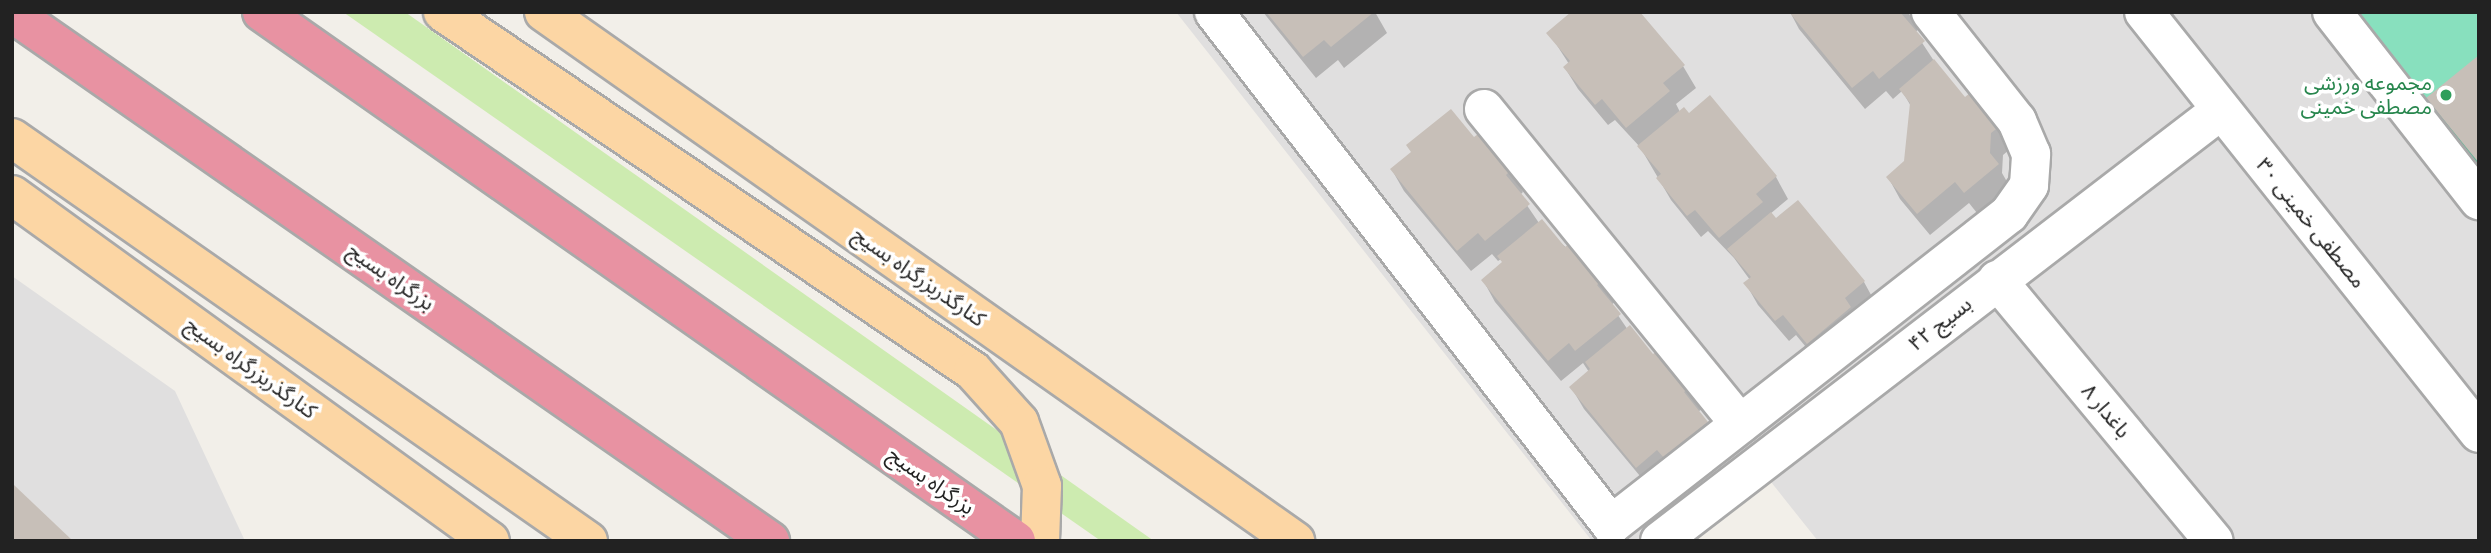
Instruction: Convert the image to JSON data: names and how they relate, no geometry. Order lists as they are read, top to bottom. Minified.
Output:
{"streets":{"highway":["بزرگراه بسیج"],"main road":["کنارگذربزرگراه بسیج"],"street":["مصطفی خمینی ۳۰","بسیج ۴۲","باغدار ۸"]},"crossings":[["مصطفی خمینی ۳۰","بسیج ۴۲"],["بسیج ۴۲","باغدار ۸"]],"places":["مجموعه ورزشی مصطفی خمینی"]}
